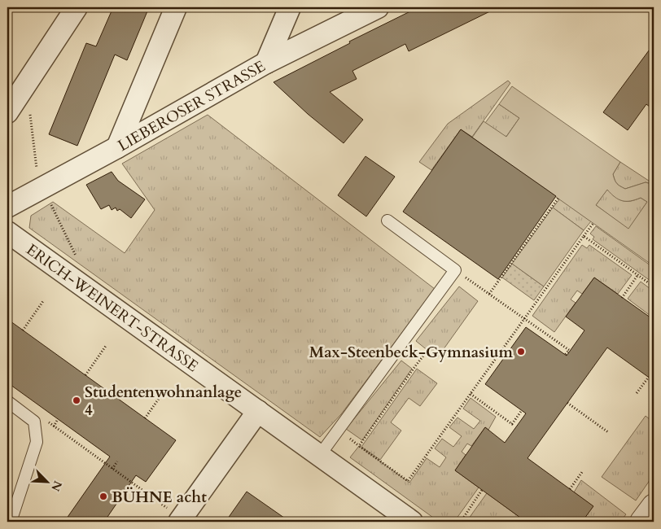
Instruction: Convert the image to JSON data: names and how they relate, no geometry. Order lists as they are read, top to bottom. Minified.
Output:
{"streets":{"street":["LIEBEROSER STRASSE","ERICH-WEINERT-STRASSE"]},"places":["Max-Steenbeck-Gymnasium","Studentenwohnanlage 4","BÜHNE acht"],"north":"bottom right"}
